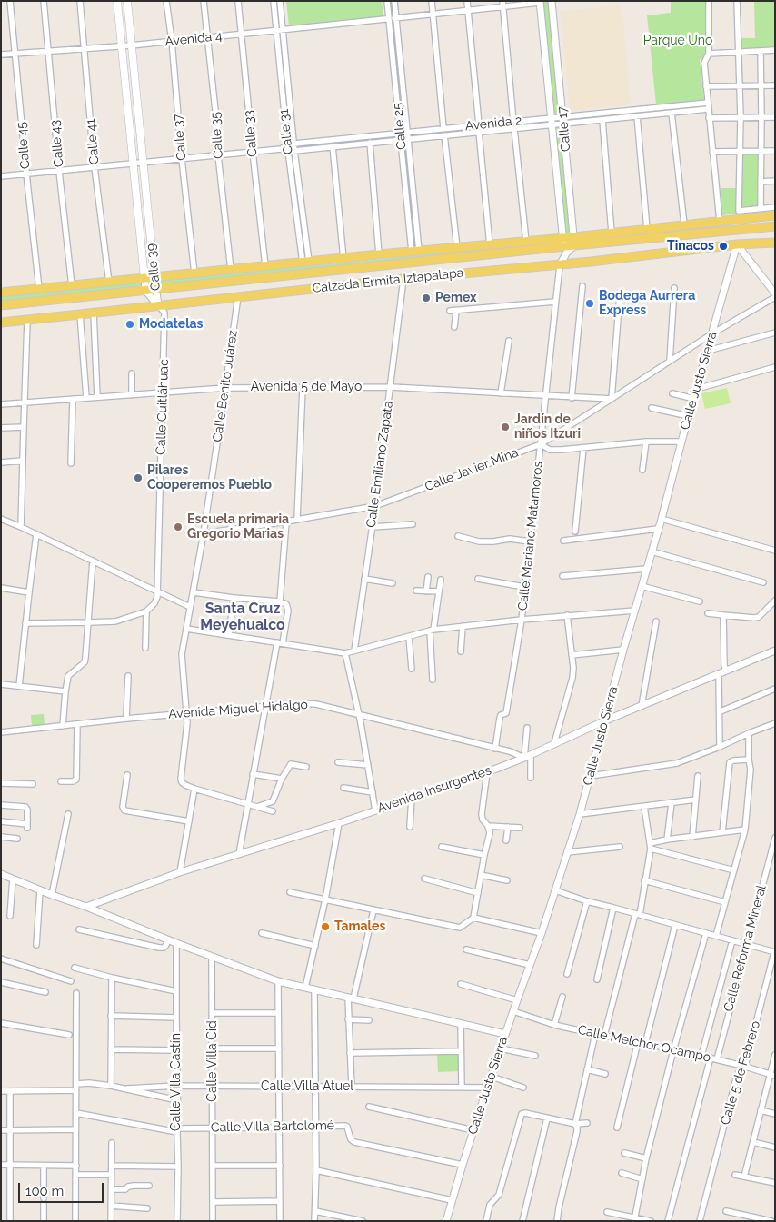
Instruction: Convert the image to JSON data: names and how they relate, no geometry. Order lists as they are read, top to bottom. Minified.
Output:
{"streets":{"main road":["Calle 39","Calzada Ermita Iztapalapa"],"street":["Avenida 4","Avenida 2","Calle 25","Calle 17","Calle 31","Calle 33","Calle 35","Calle 37","Calle 41","Calle 43","Calle 45","Calle Justo Sierra","Calle Benito Juárez","Avenida 5 de Mayo","Calle Cuitláhuac","Calle Emiliano Zapata","Calle Javier Mina","Calle Mariano Matamoros","Avenida Miguel Hidalgo","Avenida Insurgentes","Calle Reforma Mineral","Calle Melchor Ocampo","Calle Villa Cid","Calle 5 de Febrero","Calle Villa Castín","Calle Villa Atuel","Calle Villa Bartolomé"]},"crossings":[["Avenida 4","Calle 25"],["Avenida 4","Calle 17"],["Avenida 4","Calle 31"],["Avenida 4","Calle 33"],["Avenida 4","Calle 35"],["Avenida 4","Calle 37"],["Avenida 4","Calle 41"],["Avenida 4","Calle 43"],["Avenida 4","Calle 45"],["Avenida 4","Calle 39"],["Avenida 2","Calle 25"],["Avenida 2","Calle 17"],["Avenida 2","Calle 31"],["Avenida 2","Calle 33"],["Avenida 2","Calle 35"],["Avenida 2","Calle 37"],["Avenida 2","Calle 41"],["Avenida 2","Calle 43"],["Avenida 2","Calle 45"],["Avenida 2","Calle 39"],["Calle 25","Calzada Ermita Iztapalapa"],["Calle 17","Calzada Ermita Iztapalapa"],["Calle 31","Calzada Ermita Iztapalapa"],["Calle 33","Calzada Ermita Iztapalapa"],["Calle 35","Calzada Ermita Iztapalapa"],["Calle 37","Calzada Ermita Iztapalapa"],["Calle 41","Calzada Ermita Iztapalapa"],["Calle 43","Calzada Ermita Iztapalapa"],["Calle 45","Calzada Ermita Iztapalapa"],["Calle 39","Calzada Ermita Iztapalapa"],["Calle 39","Calle Cuitláhuac"],["Calzada Ermita Iztapalapa","Calle Justo Sierra"],["Calzada Ermita Iztapalapa","Calle Benito Juárez"],["Calzada Ermita Iztapalapa","Calle Cuitláhuac"],["Calzada Ermita Iztapalapa","Calle Emiliano Zapata"],["Calzada Ermita Iztapalapa","Calle Mariano Matamoros"],["Calle Justo Sierra","Calle Javier Mina"],["Calle Justo Sierra","Avenida Insurgentes"],["Calle Justo Sierra","Calle Melchor Ocampo"],["Calle Justo Sierra","Calle Villa Atuel"],["Calle Justo Sierra","Calle Villa Bartolomé"],["Calle Benito Juárez","Avenida 5 de Mayo"],["Calle Benito Juárez","Calle Javier Mina"],["Calle Benito Juárez","Avenida Miguel Hidalgo"],["Avenida 5 de Mayo","Calle Cuitláhuac"],["Avenida 5 de Mayo","Calle Emiliano Zapata"],["Avenida 5 de Mayo","Calle Javier Mina"],["Avenida 5 de Mayo","Calle Mariano Matamoros"],["Calle Emiliano Zapata","Calle Javier Mina"],["Calle Javier Mina","Calle Mariano Matamoros"],["Calle Mariano Matamoros","Avenida Miguel Hidalgo"],["Avenida Miguel Hidalgo","Avenida Insurgentes"],["Calle Reforma Mineral","Calle Melchor Ocampo"],["Calle Melchor Ocampo","Calle 5 de Febrero"],["Calle Villa Cid","Calle Villa Atuel"],["Calle Villa Cid","Calle Villa Bartolomé"],["Calle Villa Castín","Calle Villa Atuel"],["Calle Villa Castín","Calle Villa Bartolomé"]],"districts":["Santa Cruz Meyehualco"],"parks":["Parque Uno"],"places":["Tinacos","Pemex","Bodega Aurrera Express","Modatelas","Jardín de niños Itzuri","Pilares Cooperemos Pueblo","Escuela primaria Gregorio Marias","Tamales"],"scale_bar":"100 m"}
